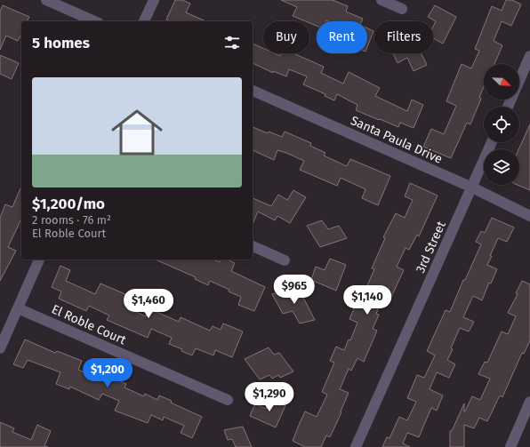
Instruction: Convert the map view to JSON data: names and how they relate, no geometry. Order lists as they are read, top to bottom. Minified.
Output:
{"streets":{"street":["Santa Paula Drive","3rd Street","El Roble Court"]},"crossings":[["Santa Paula Drive","3rd Street"]],"north":"bottom right","page":{"chip":["Buy","Rent","Filters"],"heading":"5 homes","list":[{"name":"$1,200/mo","note":"2 rooms · 76 m² · El Roble Court"}],"price":["$965","$1,140","$1,460","$1,200","$1,290"]}}
